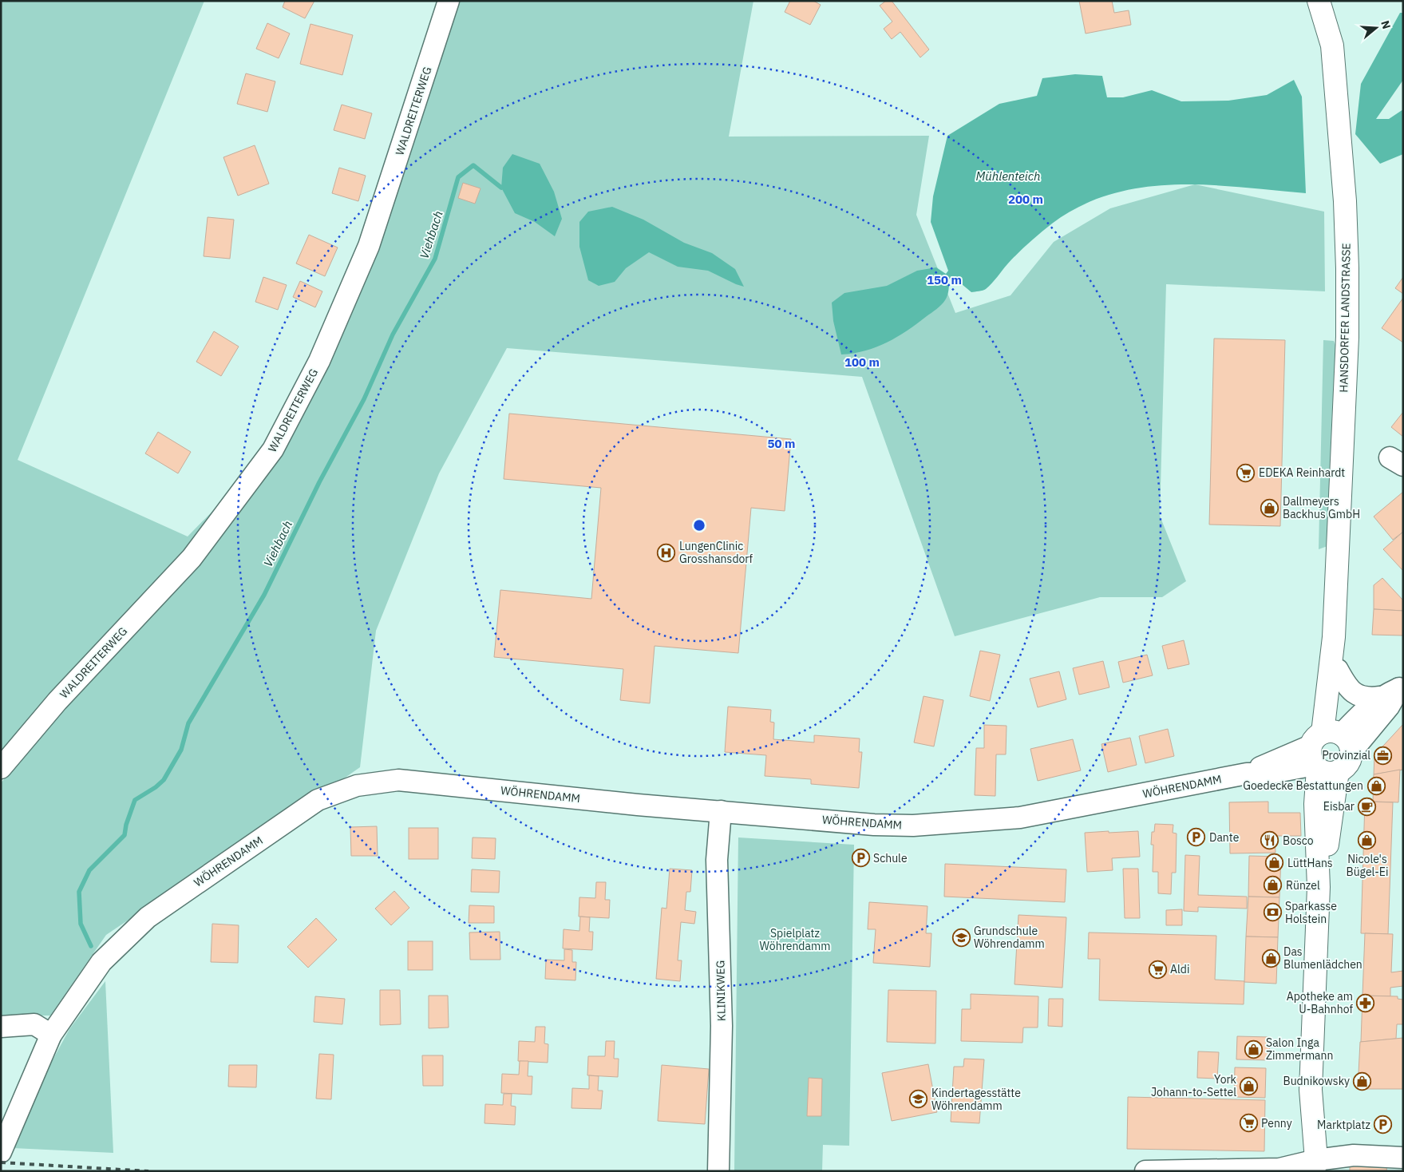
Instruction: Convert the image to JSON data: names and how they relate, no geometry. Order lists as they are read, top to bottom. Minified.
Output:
{"streets":{"main road":["HANSDORFER LANDSTRASSE"],"street":["WALDREITERWEG","WÖHRENDAMM","KLINIKWEG"]},"crossings":[["HANSDORFER LANDSTRASSE","WÖHRENDAMM"],["WÖHRENDAMM","KLINIKWEG"]],"water":["Mühlenteich","Viehbach"],"parks":["Spielplatz Wöhrendamm"],"places":{"supermarket":["EDEKA Reinhardt","Aldi","Penny"],"shop":["Dallmeyers Backhus GmbH","Goedecke Bestattungen","Nicole's Bügel-Ei","LüttHans","Rünzel","Das Blumenlädchen","Salon Inga Zimmermann","Budnikowsky","York Johann-to-Settel"],"hospital":["LungenClinic Grosshansdorf"],"office":["Provinzial"],"cafe":["Eisbar"],"parking":["Dante","Schule","Marktplatz"],"restaurant":["Bosco"],"bank":["Sparkasse Holstein"],"school or university":["Grundschule Wöhrendamm","Kindertagesstätte Wöhrendamm"],"pharmacy":["Apotheke am U-Bahnhof"]},"north":"right","rings":["200 m","150 m","100 m","50 m"]}
